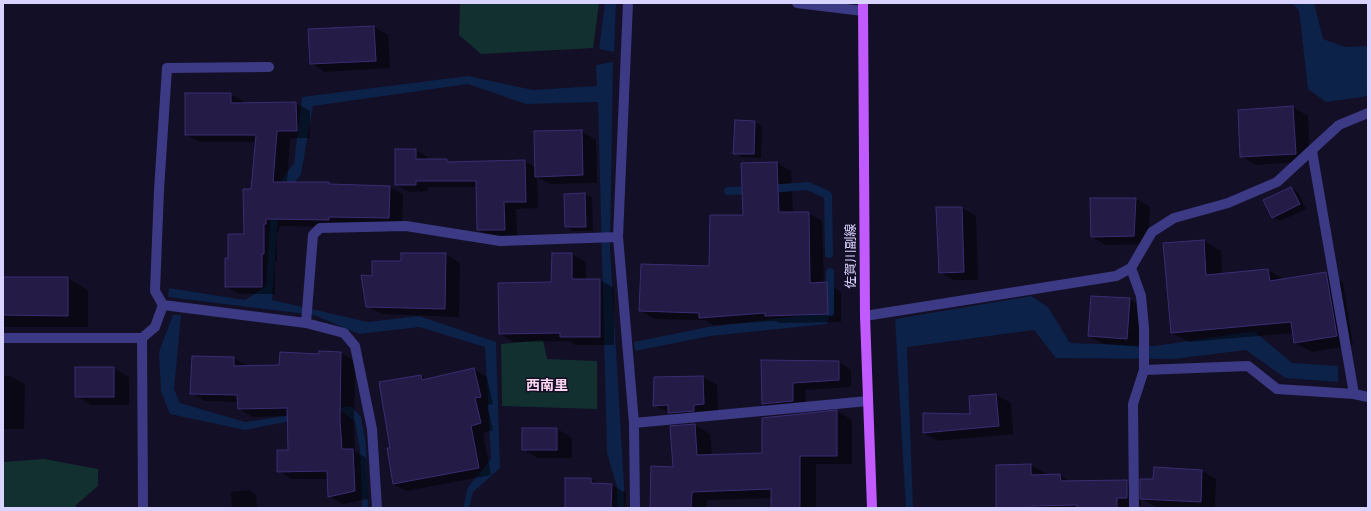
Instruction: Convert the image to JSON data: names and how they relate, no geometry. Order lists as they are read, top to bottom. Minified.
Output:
{"streets":{"main road":["佐賀川副線"]},"districts":["西南里"]}
